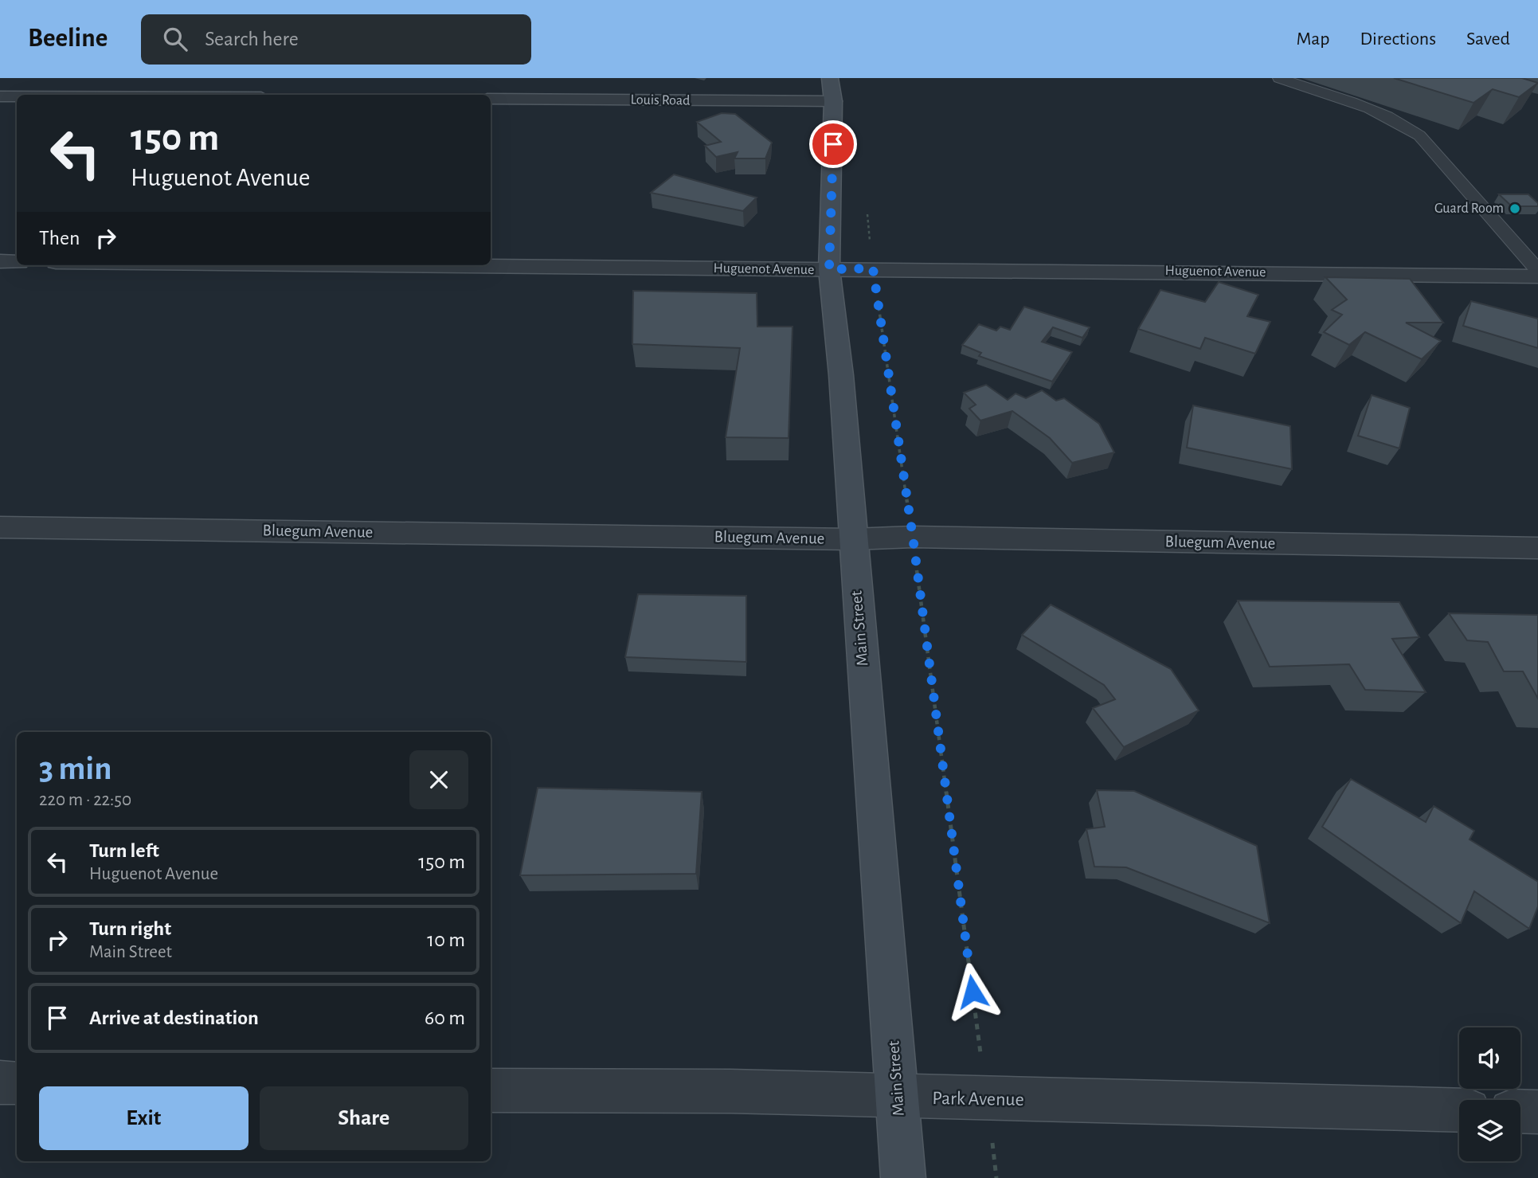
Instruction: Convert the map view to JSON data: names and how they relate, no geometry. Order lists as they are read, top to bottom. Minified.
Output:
{"streets":{"street":["Louis Road","Huguenot Avenue","Bluegum Avenue","Main Street","Park Avenue"]},"crossings":[["Louis Road","Main Street"],["Huguenot Avenue","Main Street"],["Bluegum Avenue","Main Street"],["Main Street","Park Avenue"]],"places":["Guard Room"],"page":{"header":"Beeline","search":"Search here","nav":["Map","Directions","Saved"],"turn":["150 m","Huguenot Avenue"],"then":"Then","heading":["3 min","220 m · 22:50"],"list":[{"name":"Turn left","note":"Huguenot Avenue","value":"150 m"},{"name":"Turn right","note":"Main Street","value":"10 m"},{"name":"Arrive at destination","value":"60 m"}],"buttons":["Exit","Share"]}}
